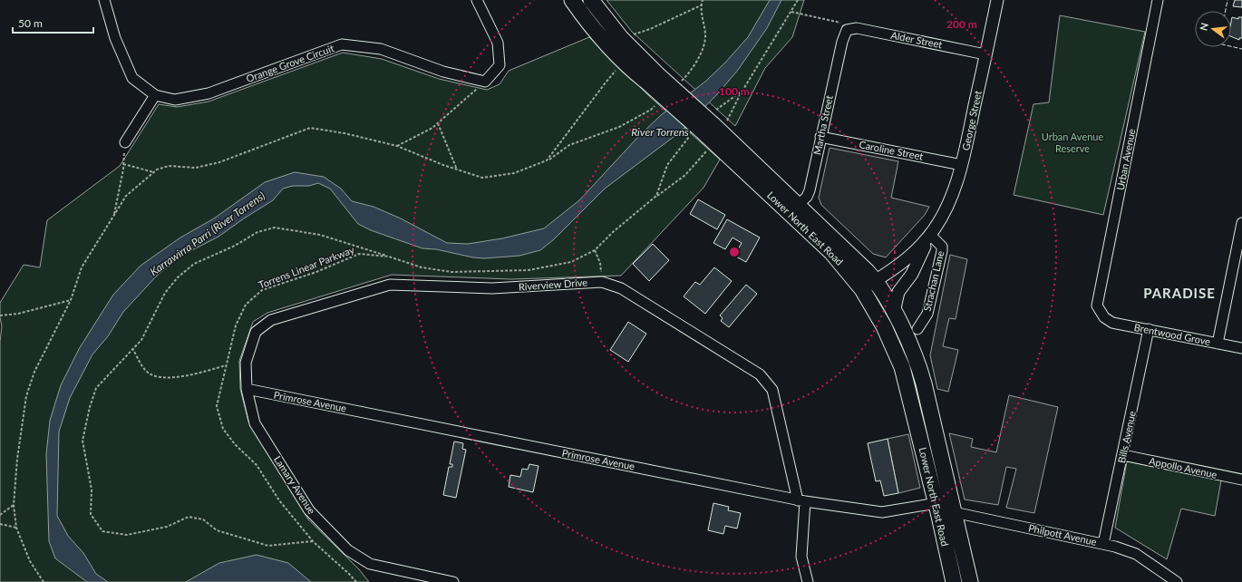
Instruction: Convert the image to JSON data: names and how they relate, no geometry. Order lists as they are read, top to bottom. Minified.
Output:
{"streets":{"main road":["Lower North East Road"],"street":["Alder Street","Orange Grove Circuit","George Street","Martha Street","Caroline Street","Urban Avenue","Strachan Lane","Riverview Drive","Brentwood Grove","Primrose Avenue","Bills Avenue","Appollo Avenue","Lamary Avenue","Philpott Avenue"],"path":["Torrens Linear Parkway"]},"crossings":[["Alder Street","George Street"],["Alder Street","Martha Street"],["George Street","Caroline Street"],["George Street","Lower North East Road"],["George Street","Strachan Lane"],["Martha Street","Caroline Street"],["Martha Street","Lower North East Road"],["Urban Avenue","Brentwood Grove"],["Lower North East Road","Torrens Linear Parkway"],["Lower North East Road","Primrose Avenue"],["Lower North East Road","Philpott Avenue"],["Riverview Drive","Primrose Avenue"],["Riverview Drive","Lamary Avenue"],["Brentwood Grove","Bills Avenue"],["Primrose Avenue","Lamary Avenue"],["Primrose Avenue","Philpott Avenue"],["Bills Avenue","Appollo Avenue"],["Bills Avenue","Philpott Avenue"]],"districts":["PARADISE"],"water":["River Torrens","Karrawirra Parri (River Torrens)"],"parks":["Urban Avenue Reserve"],"scale_bar":"50 m","north":"left","rings":["200 m","100 m"]}
